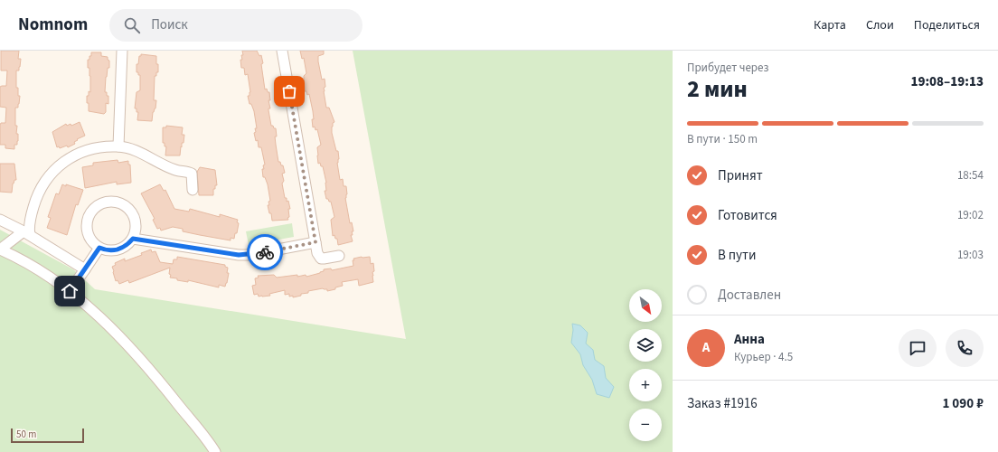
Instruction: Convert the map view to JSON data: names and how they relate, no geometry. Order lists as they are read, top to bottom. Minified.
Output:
{"scale_bar":"50 m","north":"bottom right","page":{"header":"Nomnom","search":"Поиск","nav":["Карта","Слои","Поделиться"],"heading":["2 мин","Прибудет через","19:08–19:13"],"panel":["Анна","Курьер · 4.5","Заказ #1916","1 090 ₽"],"bar":"В пути · 150 m","list":[["Принят","18:54"],["Готовится","19:02"],["В пути","19:03"],"Доставлен"],"map_buttons":["+","−"],"round":"А","scale":"50 m"}}
